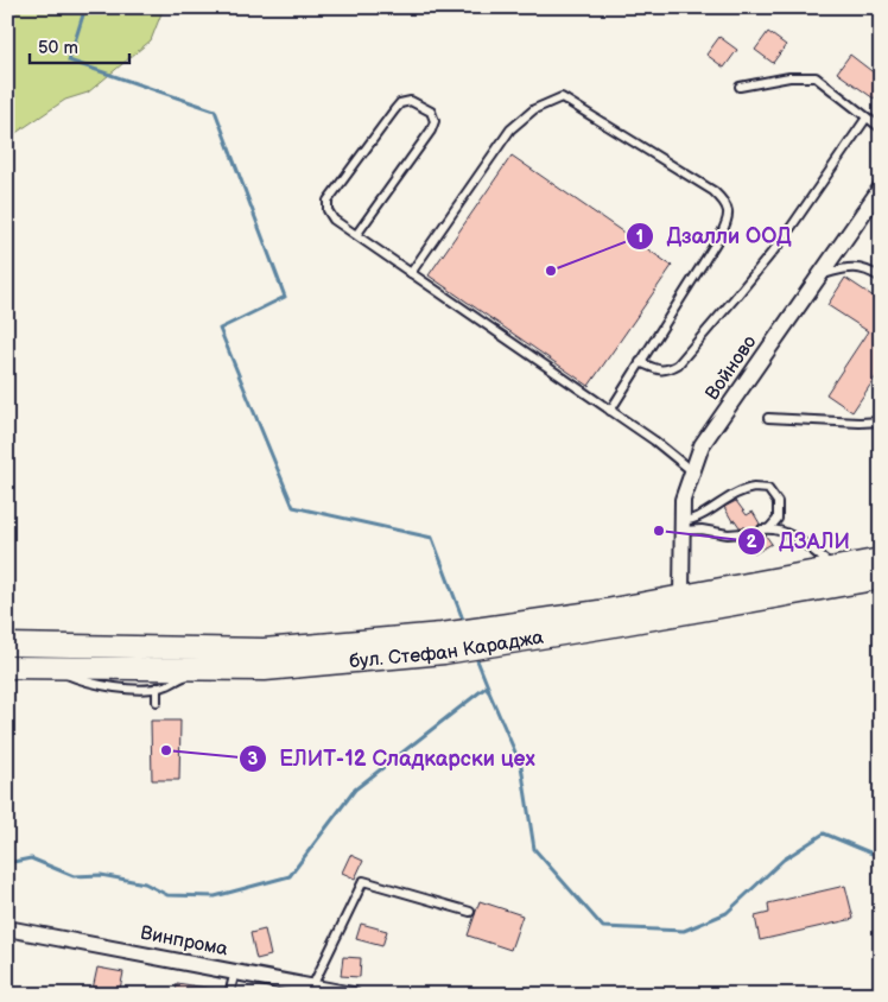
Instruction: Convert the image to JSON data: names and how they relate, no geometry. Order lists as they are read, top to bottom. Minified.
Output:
{"streets":{"main road":["бул. Стефан Караджа"],"street":["Войново","Винпрома"]},"crossings":[["Войново","бул. Стефан Караджа"]],"places":["Дзалли ООД","ДЗАЛИ","ЕЛИТ-12 Сладкарски цех"],"scale_bar":"50 m"}
